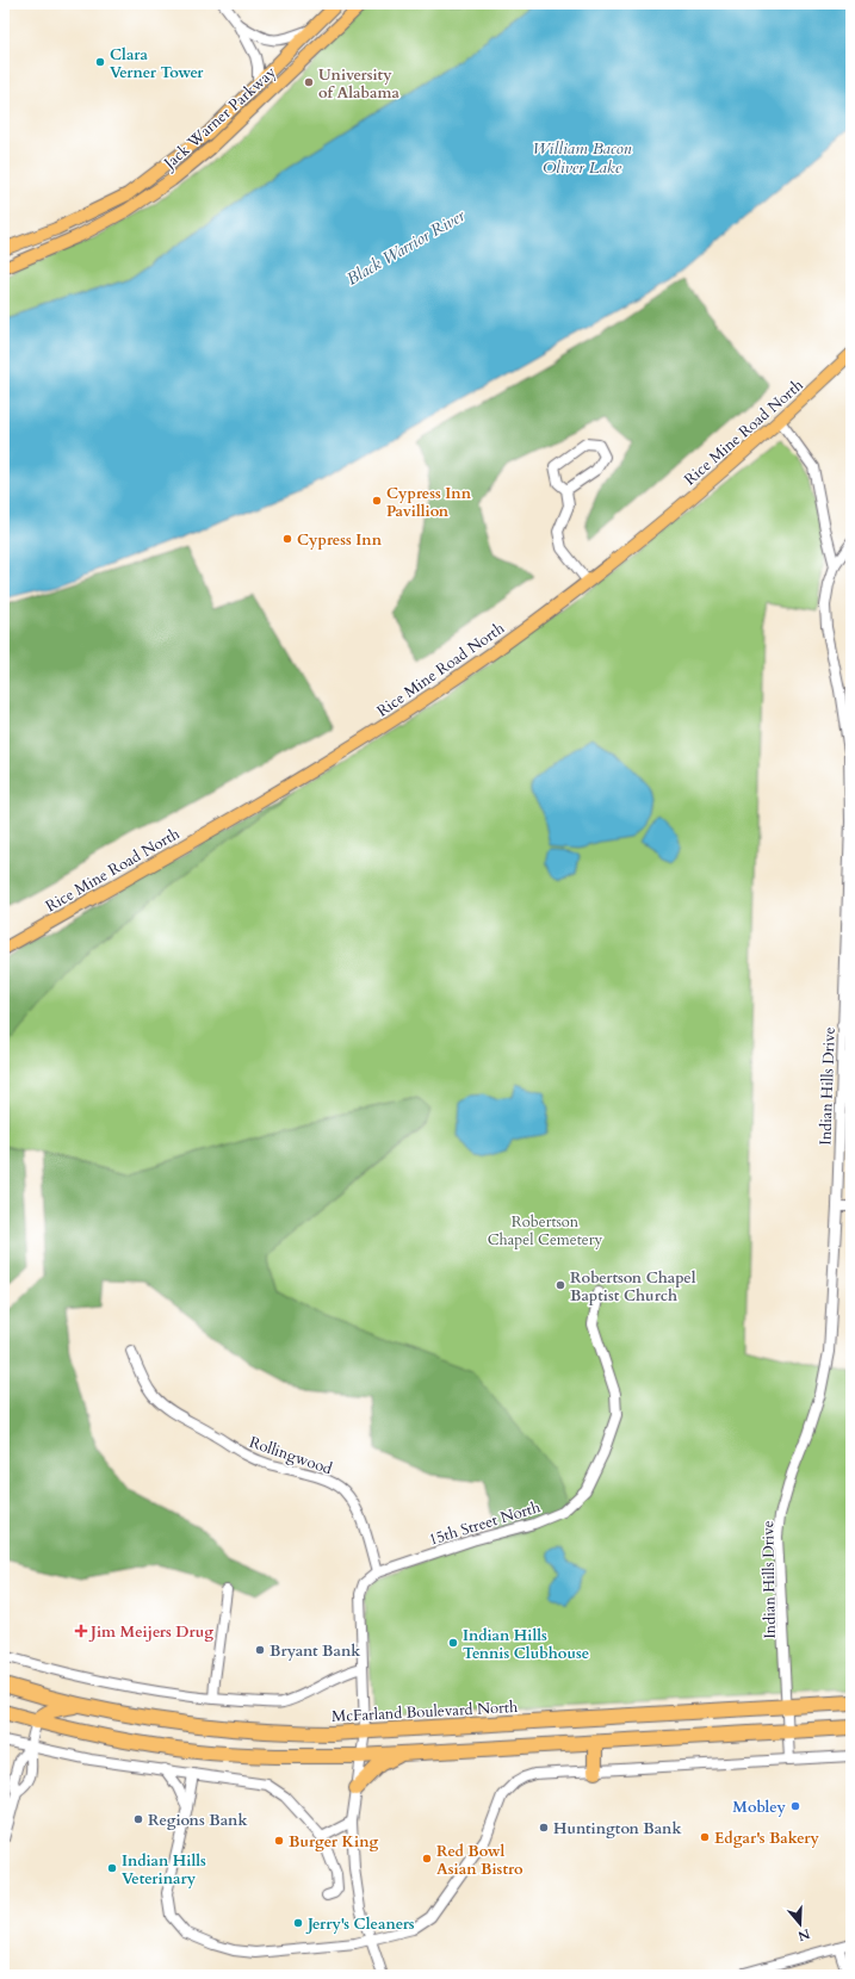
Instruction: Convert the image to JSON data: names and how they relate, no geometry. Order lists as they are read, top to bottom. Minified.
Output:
{"streets":{"highway":["McFarland Boulevard North"],"main road":["Jack Warner Parkway","Rice Mine Road North"],"street":["Indian Hills Drive","Rollingwood","15th Street North"]},"crossings":[["Indian Hills Drive","McFarland Boulevard North"],["Rollingwood","15th Street North"]],"water":["William Bacon Oliver Lake","Black Warrior River"],"parks":["Robertson Chapel Cemetery"],"places":{"other":["Clara Verner Tower","University of Alabama","Cypress Inn Pavillion","Cypress Inn","Robertson Chapel Baptist Church","Indian Hills Tennis Clubhouse","Bryant Bank","Mobley","Regions Bank","Huntington Bank","Edgar's Bakery","Burger King","Red Bowl Asian Bistro","Indian Hills Veterinary","Jerry's Cleaners"],"health":["Jim Meijers Drug"]},"north":"bottom"}
